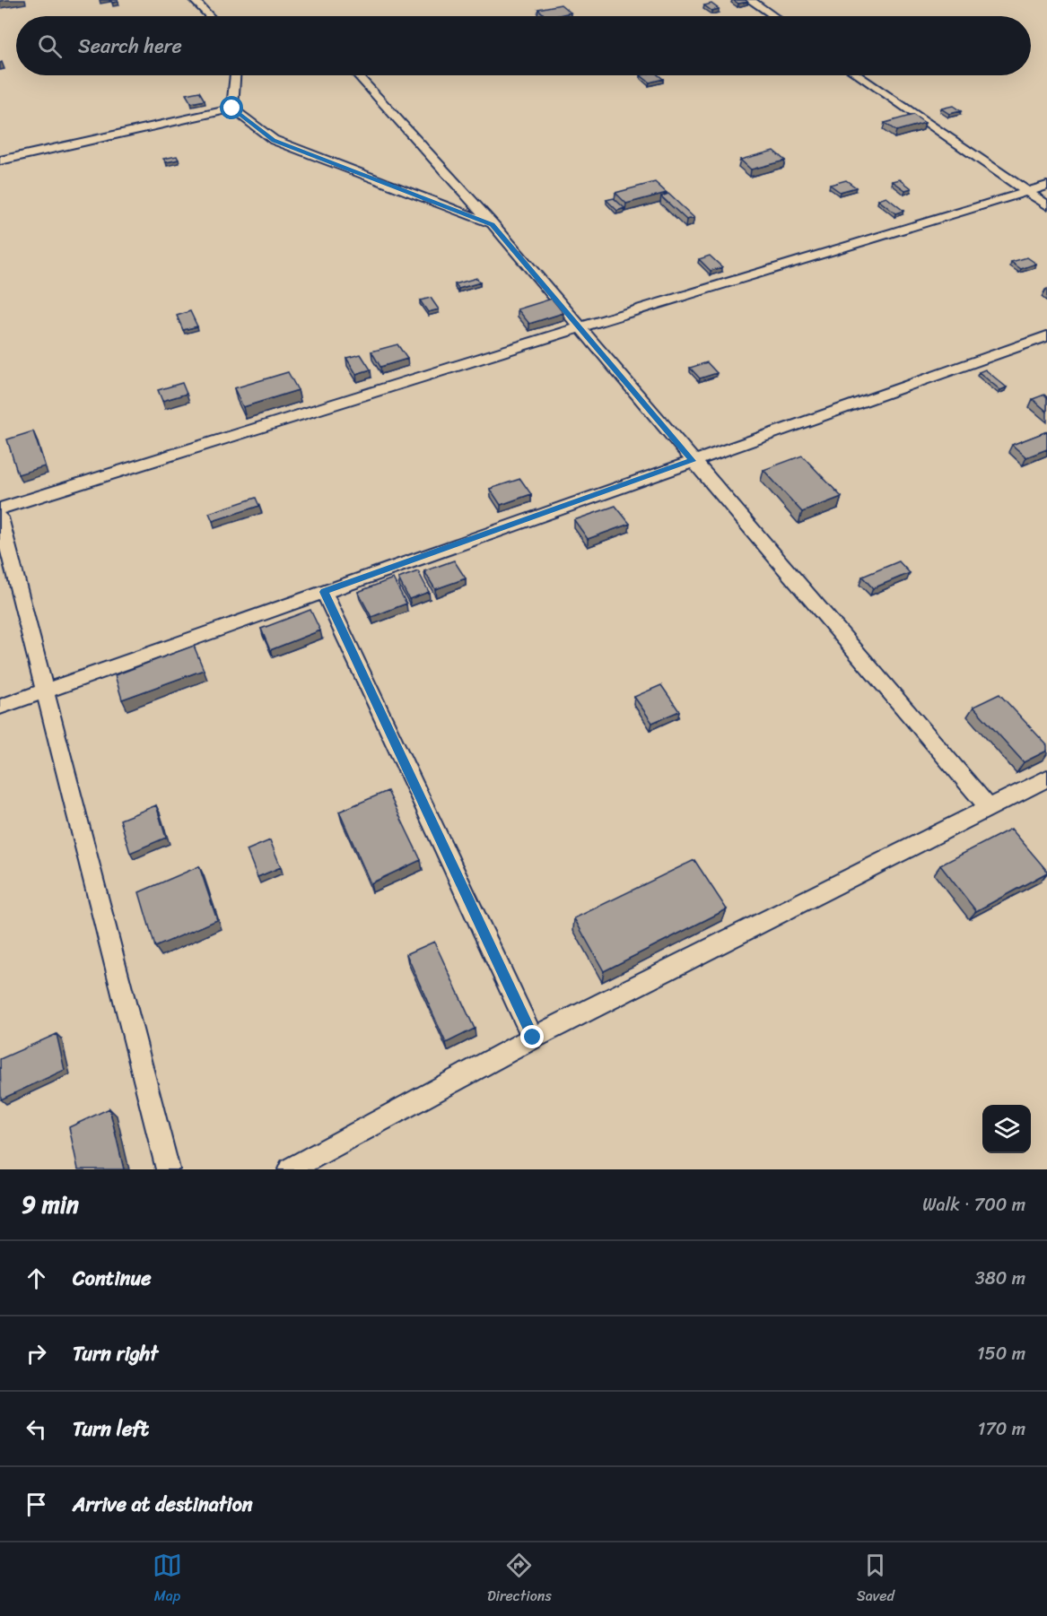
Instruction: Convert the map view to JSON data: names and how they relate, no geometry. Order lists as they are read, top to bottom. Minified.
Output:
{"page":{"search":"Search here","heading":["9 min","Walk · 700 m"],"list":[["Continue","380 m"],["Turn right","150 m"],["Turn left","170 m"],"Arrive at destination"],"nav":["Map","Directions","Saved"]}}
